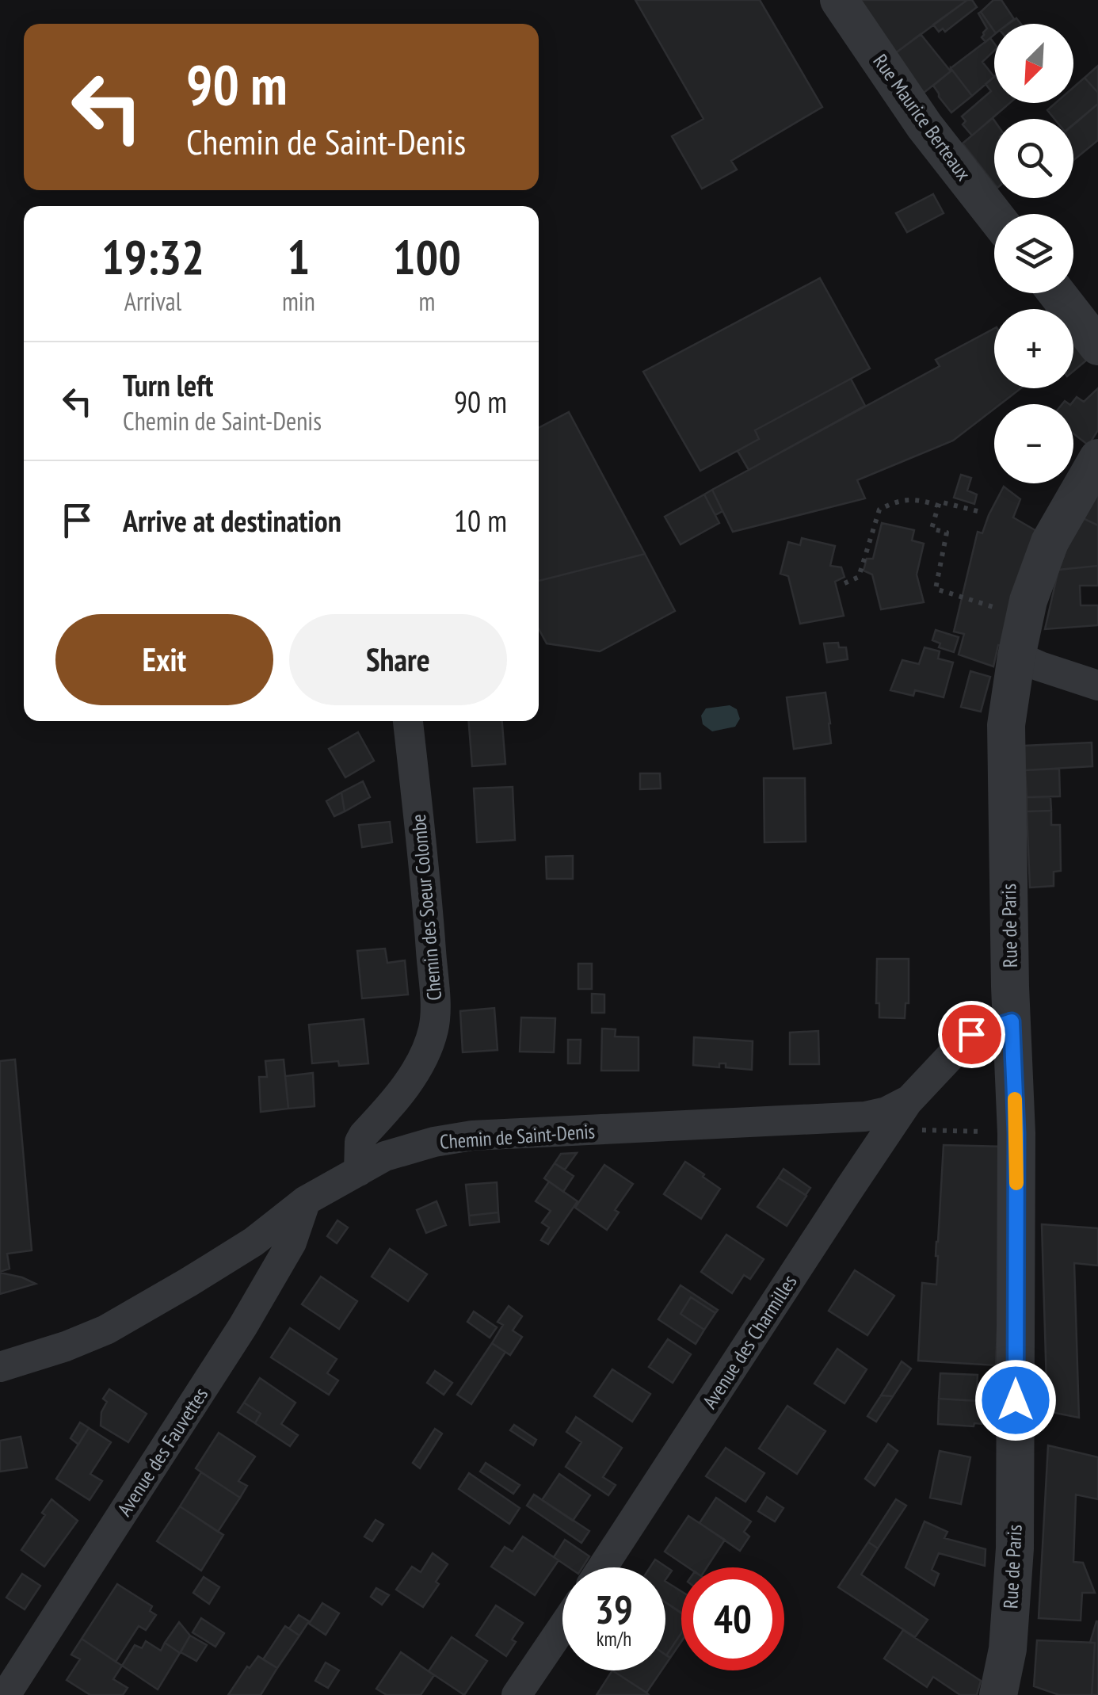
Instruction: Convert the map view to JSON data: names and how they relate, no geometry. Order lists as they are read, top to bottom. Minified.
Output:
{"streets":{"street":["Rue Maurice Berteaux","Chemin des Soeur Colombe","Rue de Paris","Chemin de Saint-Denis","Avenue des Charmilles","Avenue des Fauvettes"]},"crossings":[["Chemin des Soeur Colombe","Chemin de Saint-Denis"],["Rue de Paris","Chemin de Saint-Denis"],["Chemin de Saint-Denis","Avenue des Charmilles"],["Chemin de Saint-Denis","Avenue des Fauvettes"]],"north":"bottom left","page":{"map_buttons":["+","−"],"turn":["90 m","Chemin de Saint-Denis"],"eta":["19:32","Arrival","1","min","100","m"],"list":[{"name":"Turn left","note":"Chemin de Saint-Denis","value":"90 m"},{"name":"Arrive at destination","value":"10 m"}],"buttons":["Exit","Share"],"speed":"39 km/h","limit":"40"}}
